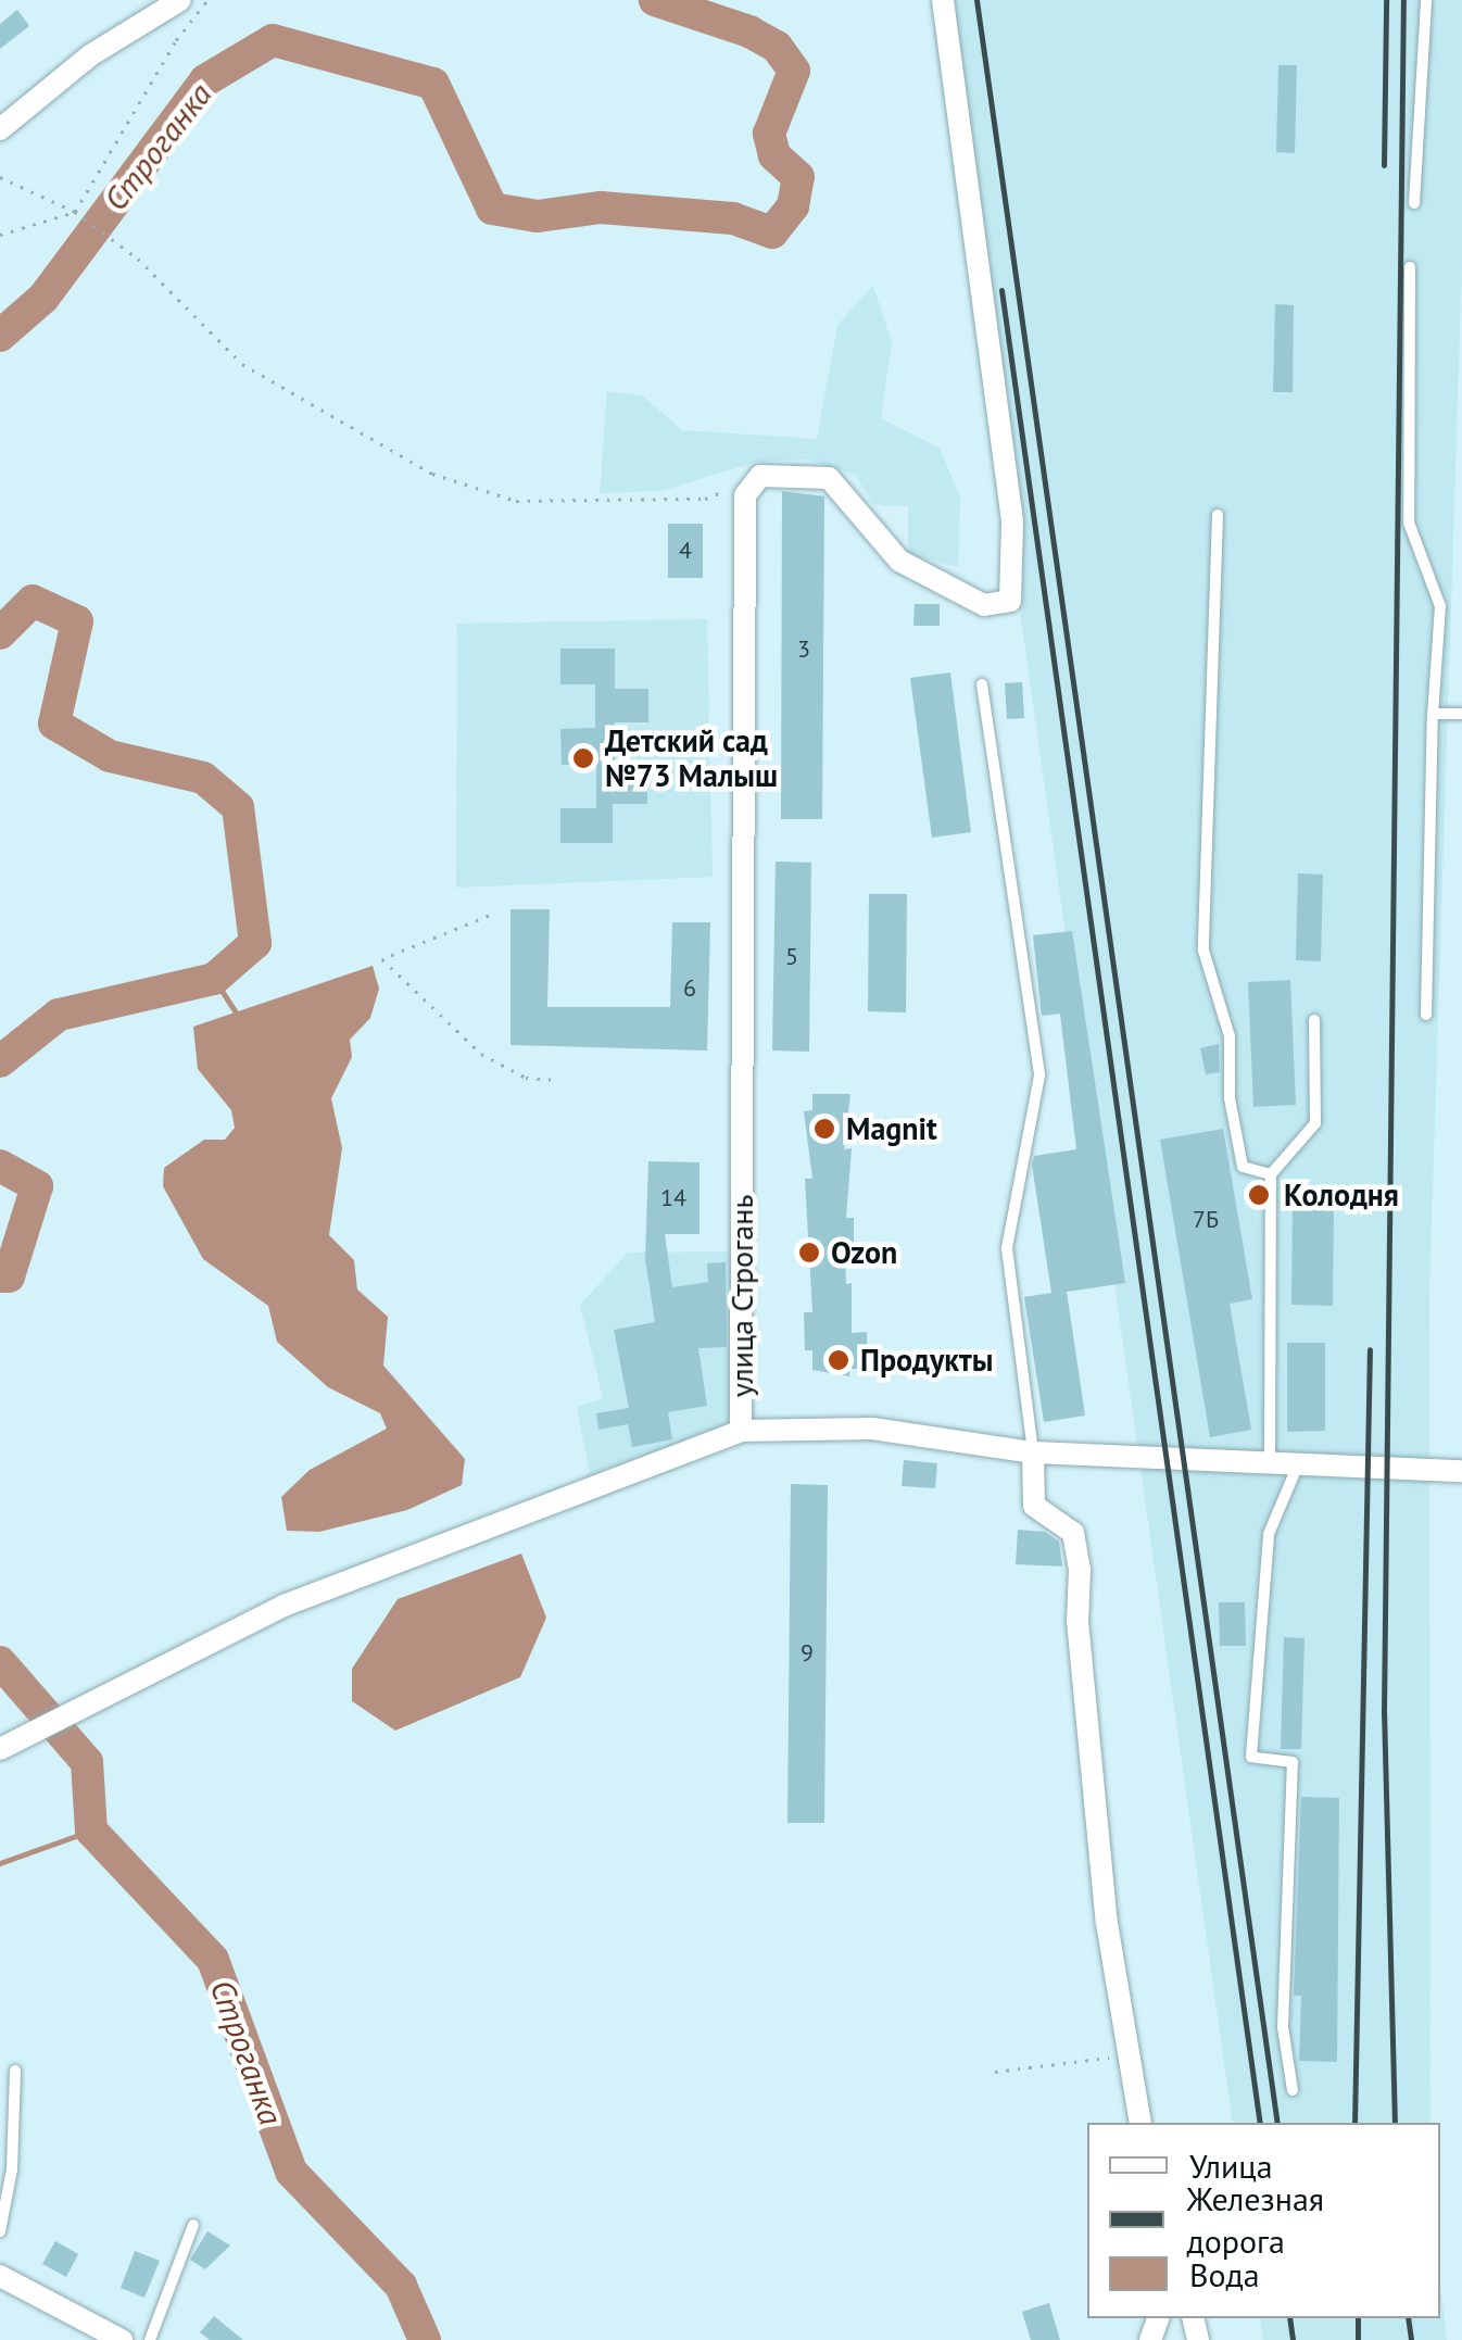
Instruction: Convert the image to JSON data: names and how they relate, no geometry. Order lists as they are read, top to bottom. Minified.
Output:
{"streets":{"street":["улица Строгань"]},"water":["Строганка"],"places":["Детский сад №73 Малыш","Magnit","Колодня","Ozon","Продукты"],"house_numbers":["4","3","5","6","14","7Б","9"],"legend":["Улица","Железная дорога","Вода"]}
